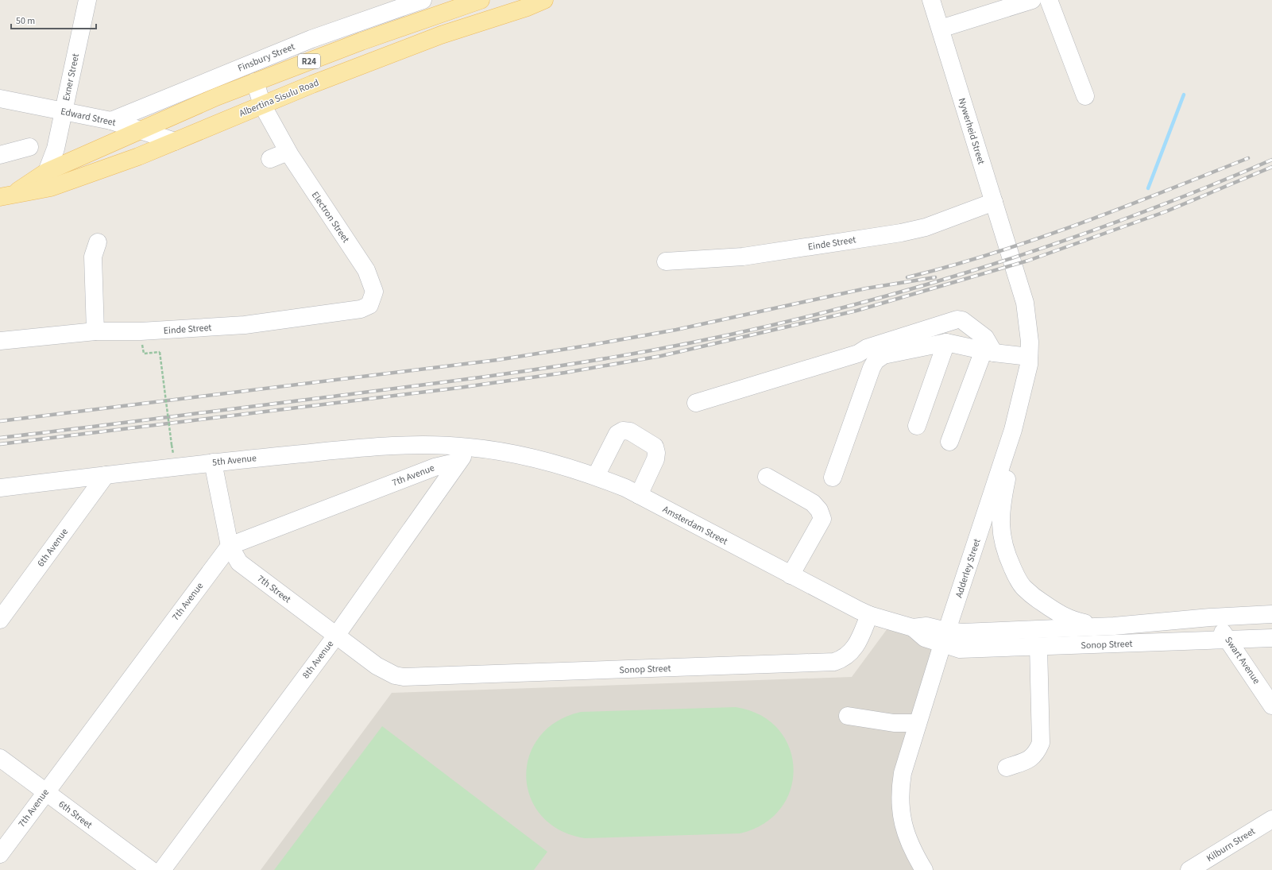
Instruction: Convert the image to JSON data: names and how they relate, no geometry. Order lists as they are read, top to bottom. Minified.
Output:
{"streets":{"main road":["R24","Albertina Sisulu Road"],"street":["Finsbury Street","Exner Street","Edward Street","Nywerheid Street","Electron Street","Einde Street","5th Avenue","7th Avenue","Amsterdam Street","6th Avenue","Adderley Street","7th Street","Sonop Street","8th Avenue","Swart Avenue","6th Street","Kilburn Street"]},"crossings":[["Finsbury Street","Edward Street"],["Exner Street","Albertina Sisulu Road"],["Exner Street","Edward Street"],["Albertina Sisulu Road","Edward Street"],["Albertina Sisulu Road","Electron Street"],["Nywerheid Street","Einde Street"],["Nywerheid Street","Adderley Street"],["Electron Street","Einde Street"],["5th Avenue","Amsterdam Street"],["5th Avenue","6th Avenue"],["5th Avenue","7th Street"],["5th Avenue","8th Avenue"],["7th Avenue","7th Street"],["7th Avenue","8th Avenue"],["7th Avenue","6th Street"],["Amsterdam Street","Adderley Street"],["Amsterdam Street","Sonop Street"],["Amsterdam Street","8th Avenue"],["Adderley Street","Sonop Street"],["7th Street","Sonop Street"],["7th Street","8th Avenue"],["Sonop Street","Swart Avenue"]],"scale_bar":"50 m"}
